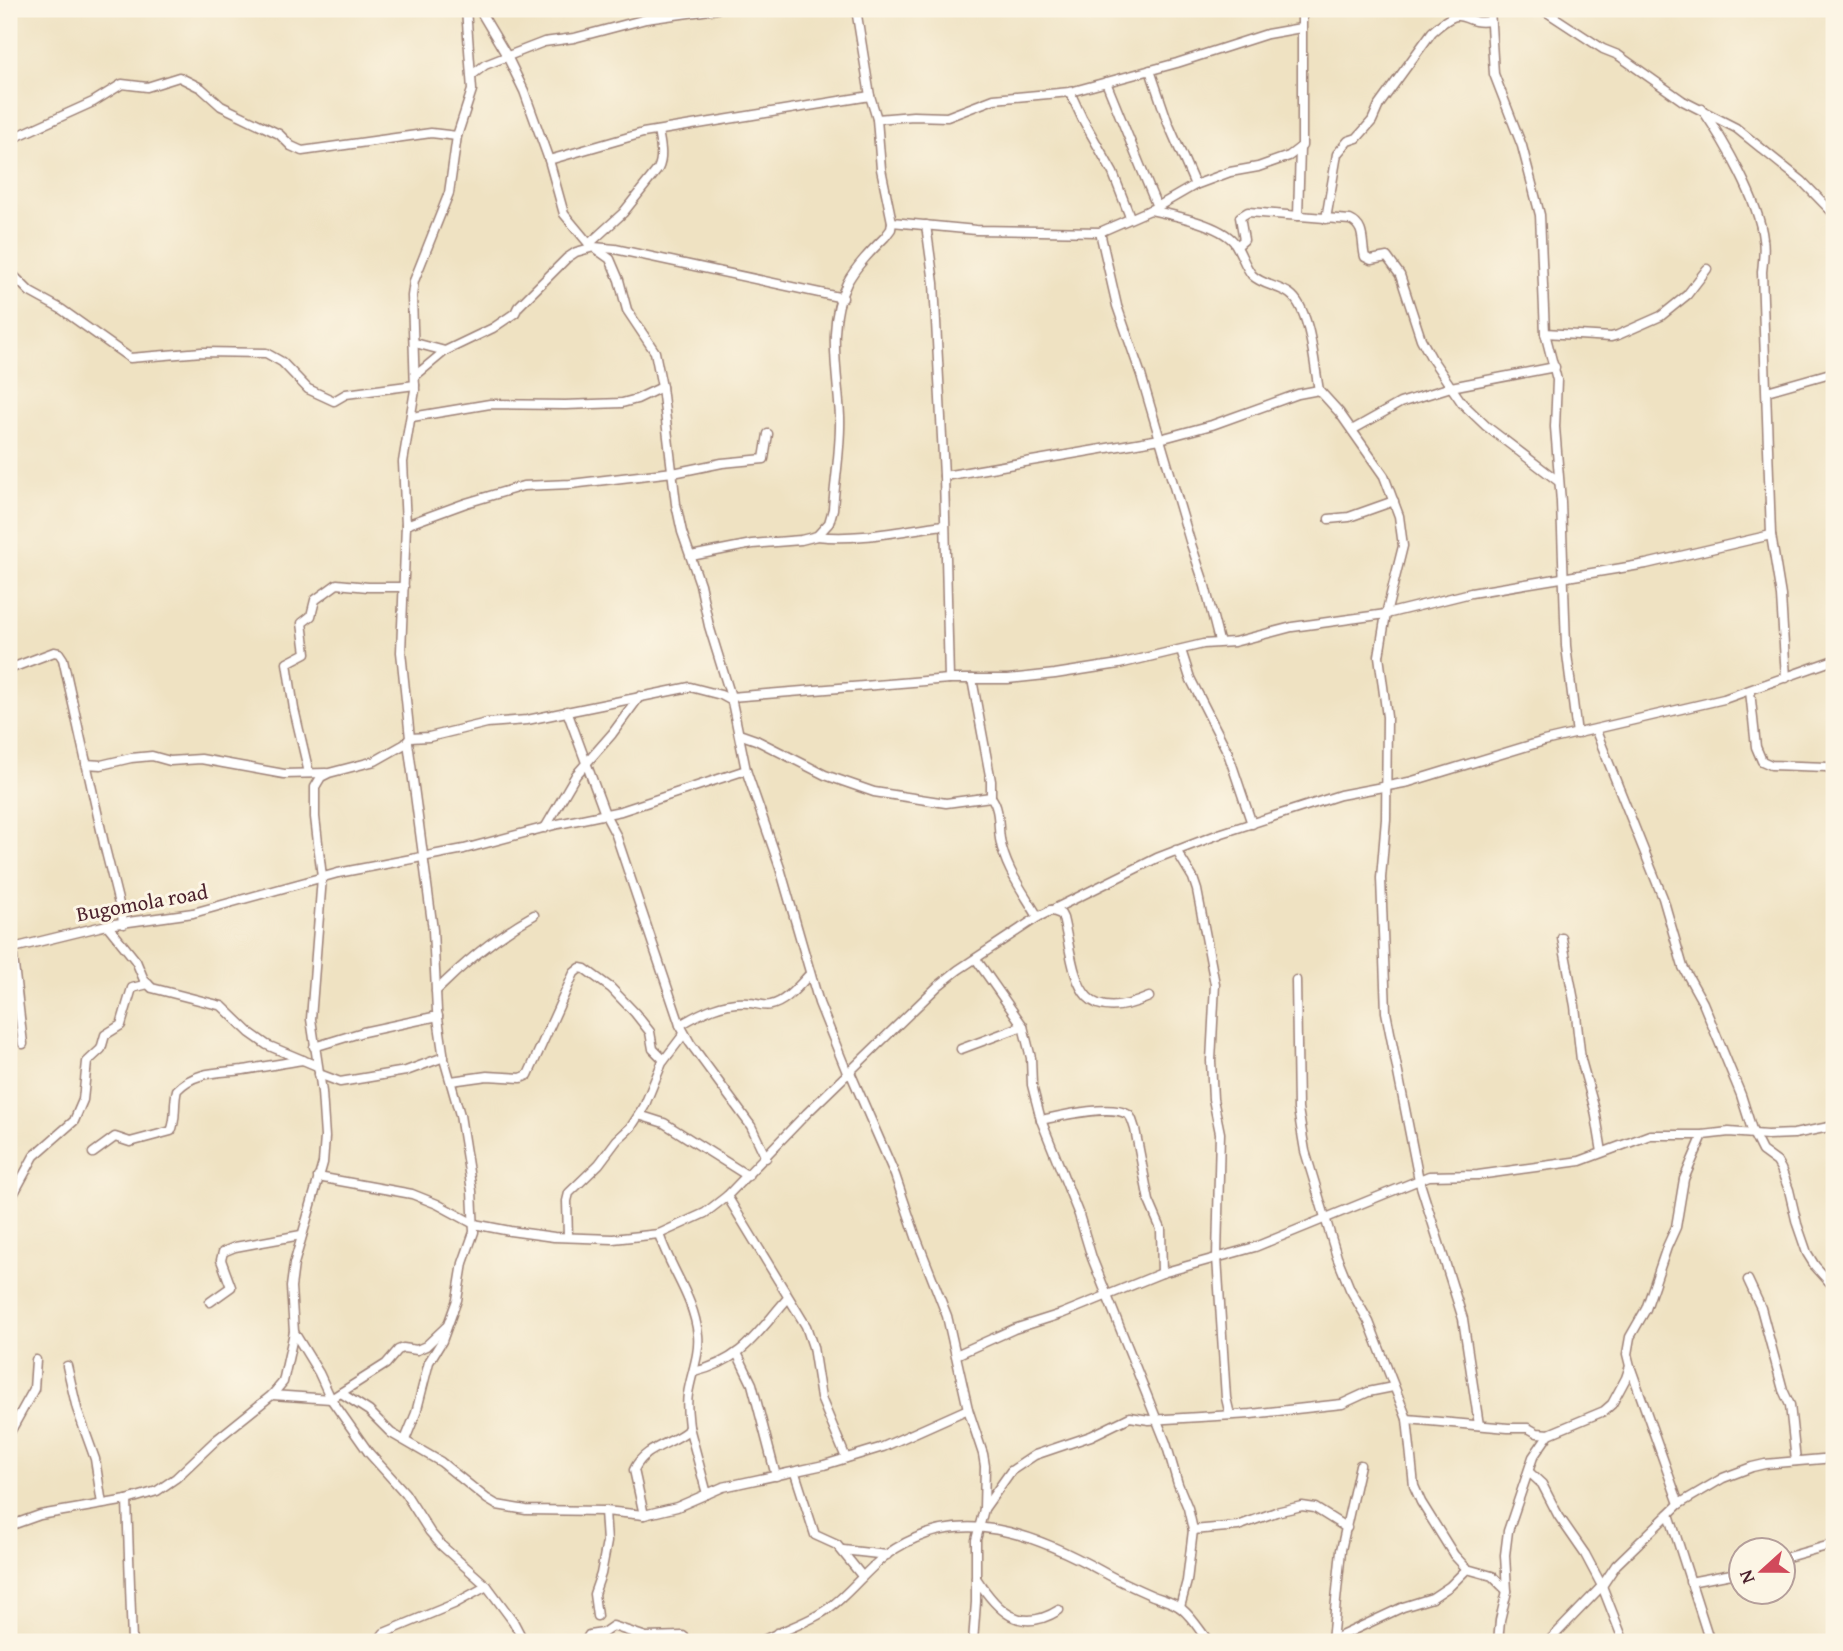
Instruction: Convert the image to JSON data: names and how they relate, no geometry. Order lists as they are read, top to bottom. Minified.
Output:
{"streets":{"street":["Bugomola road"]},"north":"left"}
